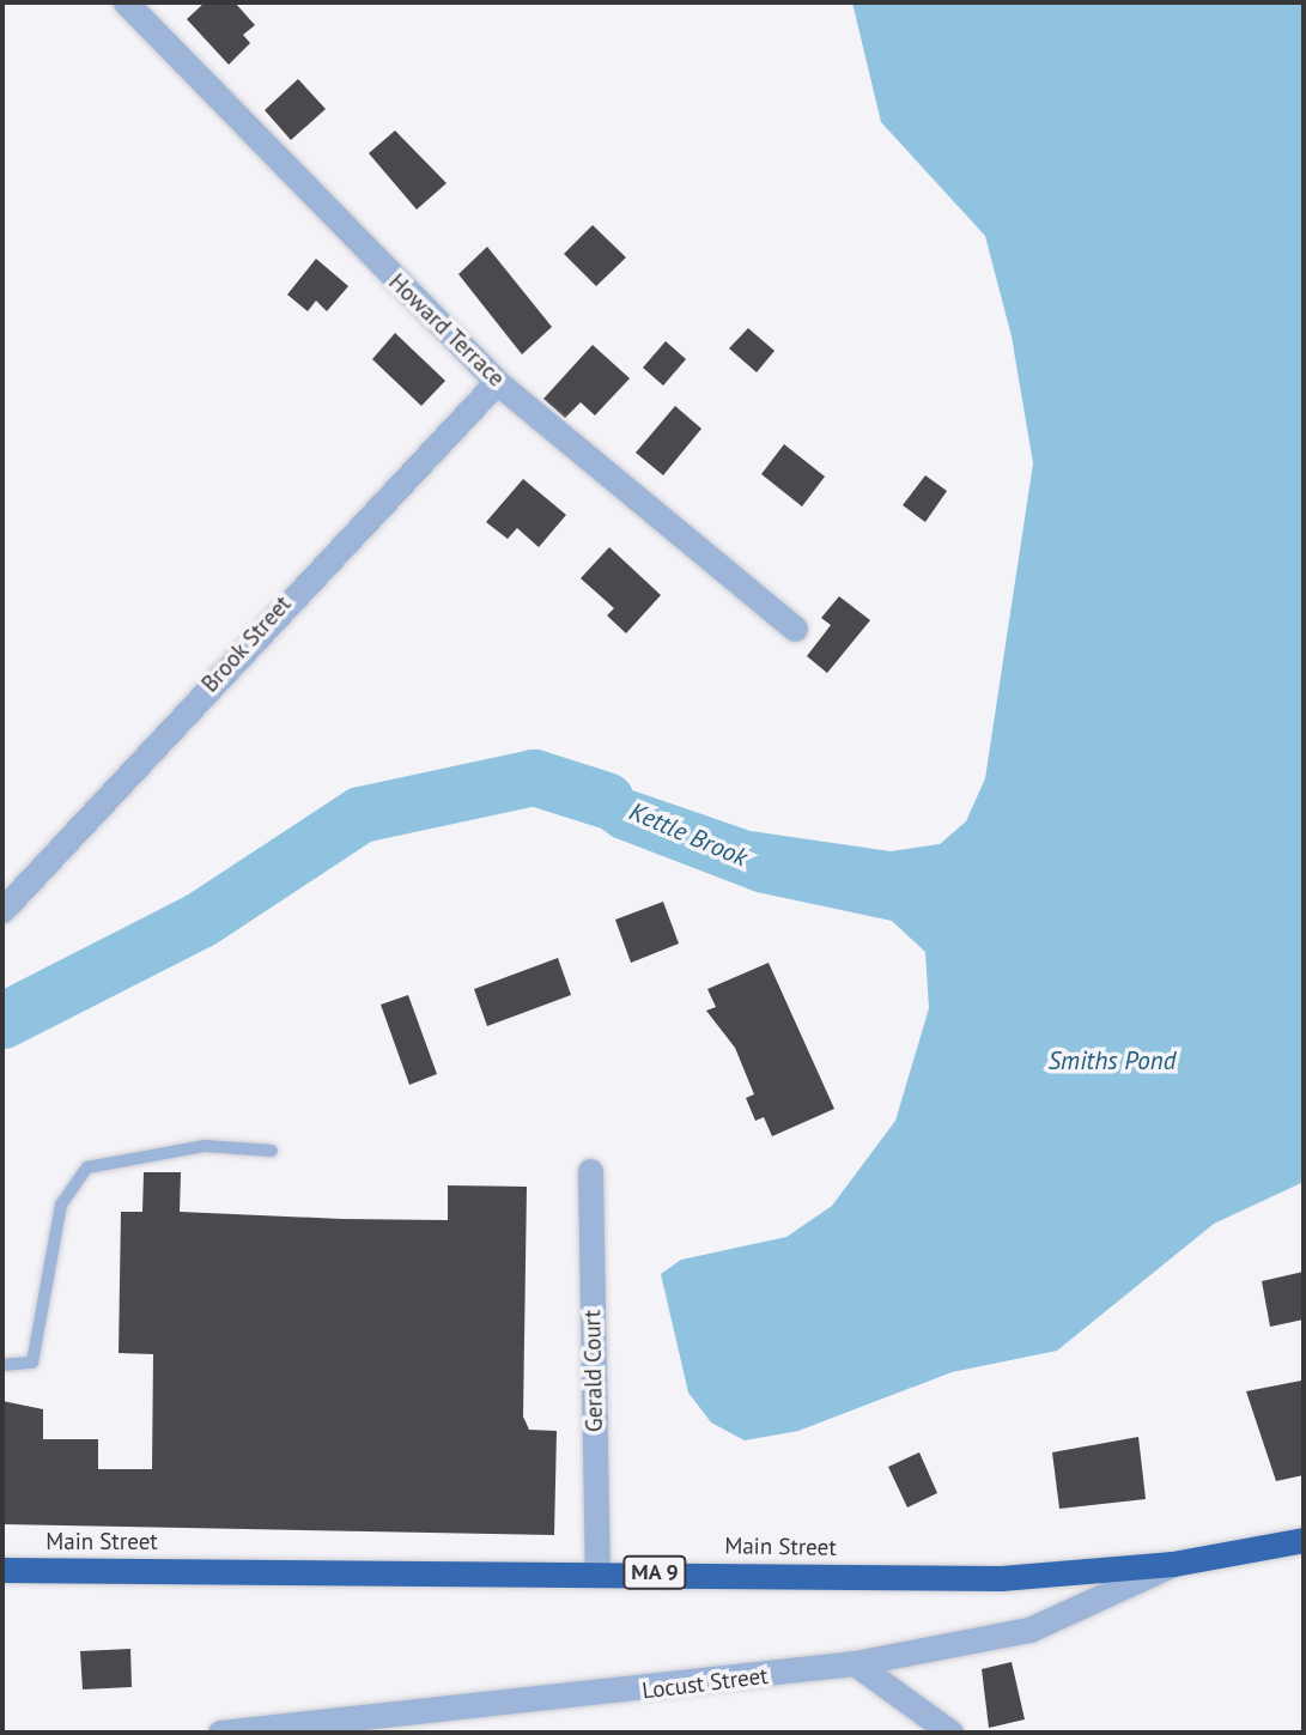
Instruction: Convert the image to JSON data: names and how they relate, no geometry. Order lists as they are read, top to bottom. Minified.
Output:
{"streets":{"highway":["Main Street","MA 9"],"street":["Howard Terrace","Brook Street","Gerald Court","Locust Street"]},"crossings":[["Howard Terrace","Brook Street"],["Gerald Court","Main Street"],["Main Street","Locust Street"]],"water":["Kettle Brook","Smiths Pond"]}
